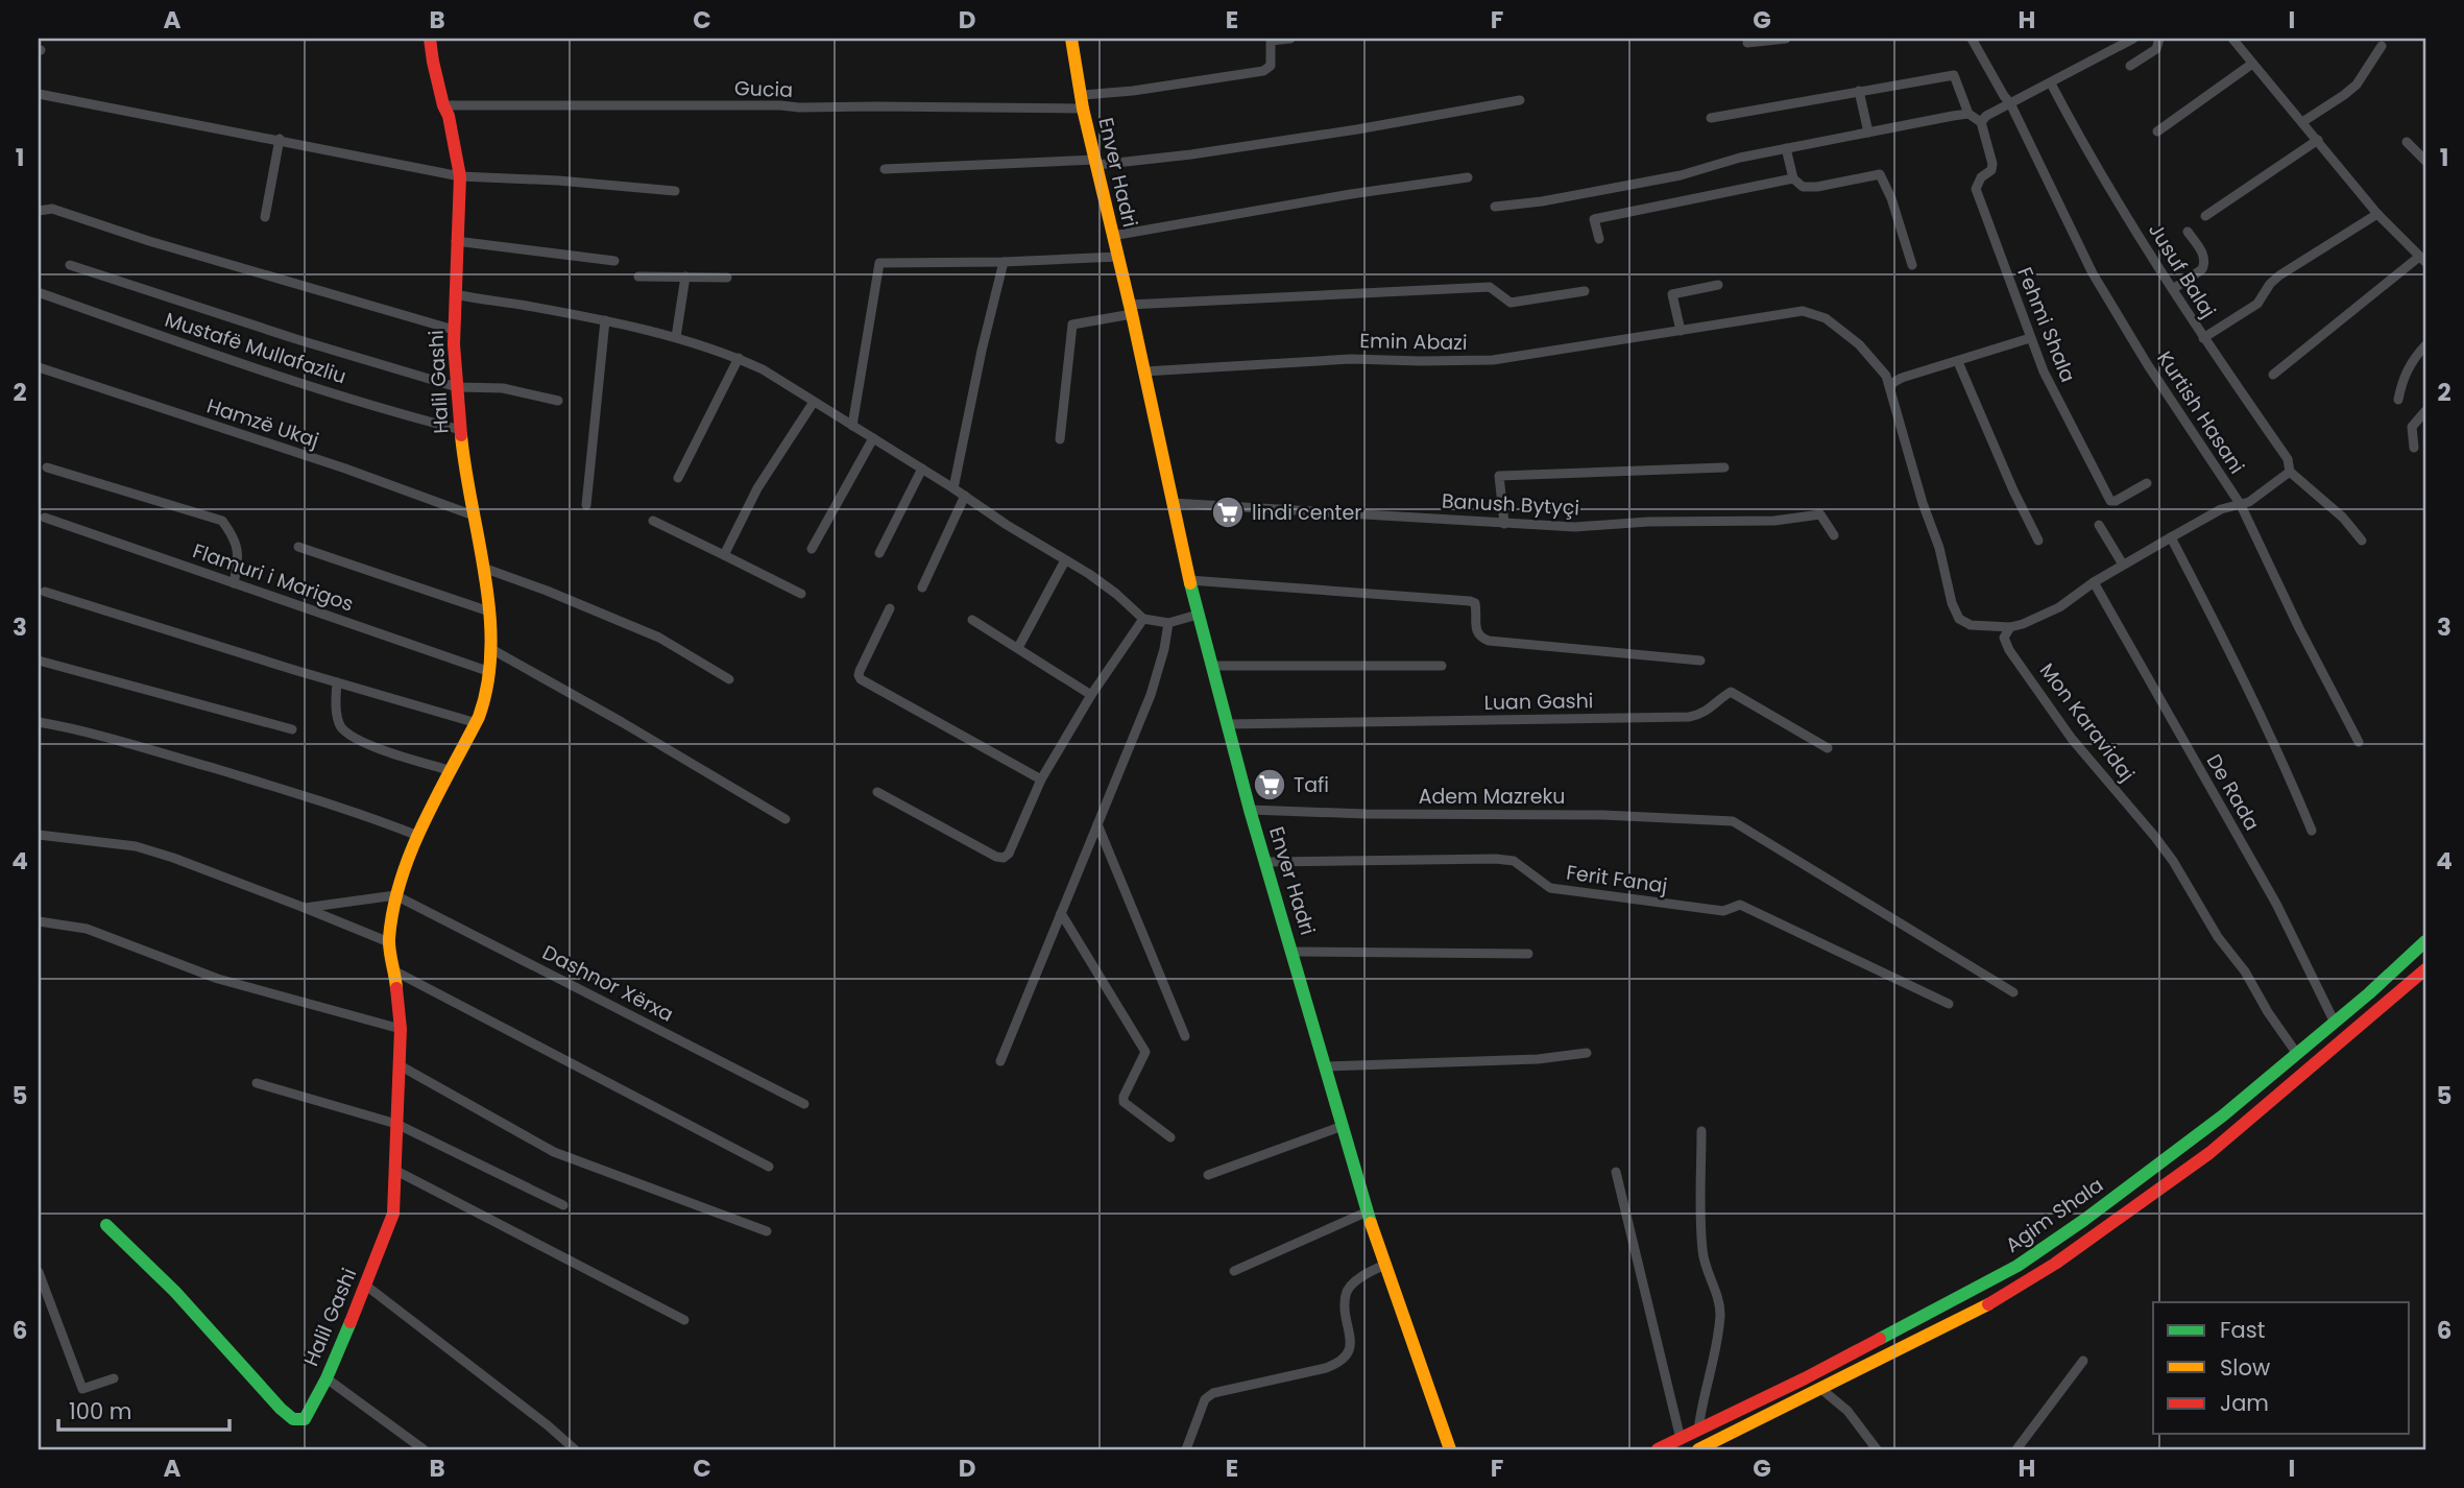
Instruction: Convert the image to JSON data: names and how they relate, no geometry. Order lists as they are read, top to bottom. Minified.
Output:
{"streets":{"street":["Gucia","Enver Hadri","Jusuf Balaj","Fehmi Shala","Emin Abazi","Mustafë Mullafazliu","Halil Gashi","Kurtish Hasani","Hamzë Ukaj","Banush Bytyçi","Flamuri i Marigos","Luan Gashi","Mon Karavidaj","De Rada","Adem Mazreku","Ferit Fanaj","Dashnor Xërxa","Agim Shala"]},"crossings":[["Gucia","Enver Hadri"],["Gucia","Halil Gashi"],["Enver Hadri","Emin Abazi"],["Enver Hadri","Banush Bytyçi"],["Enver Hadri","Luan Gashi"],["Enver Hadri","Adem Mazreku"],["Enver Hadri","Ferit Fanaj"],["Emin Abazi","Mon Karavidaj"],["Mustafë Mullafazliu","Halil Gashi"],["Halil Gashi","Hamzë Ukaj"],["Halil Gashi","Flamuri i Marigos"],["Halil Gashi","Dashnor Xërxa"],["Mon Karavidaj","Agim Shala"],["De Rada","Agim Shala"]],"places":{"supermarket":["lindi center","Tafi"]},"legend":["Fast","Slow","Jam"],"scale_bar":"100 m","grid":{"columns":["A","B","C","D","E","F","G","H","I"],"rows":["1","2","3","4","5","6"]}}
